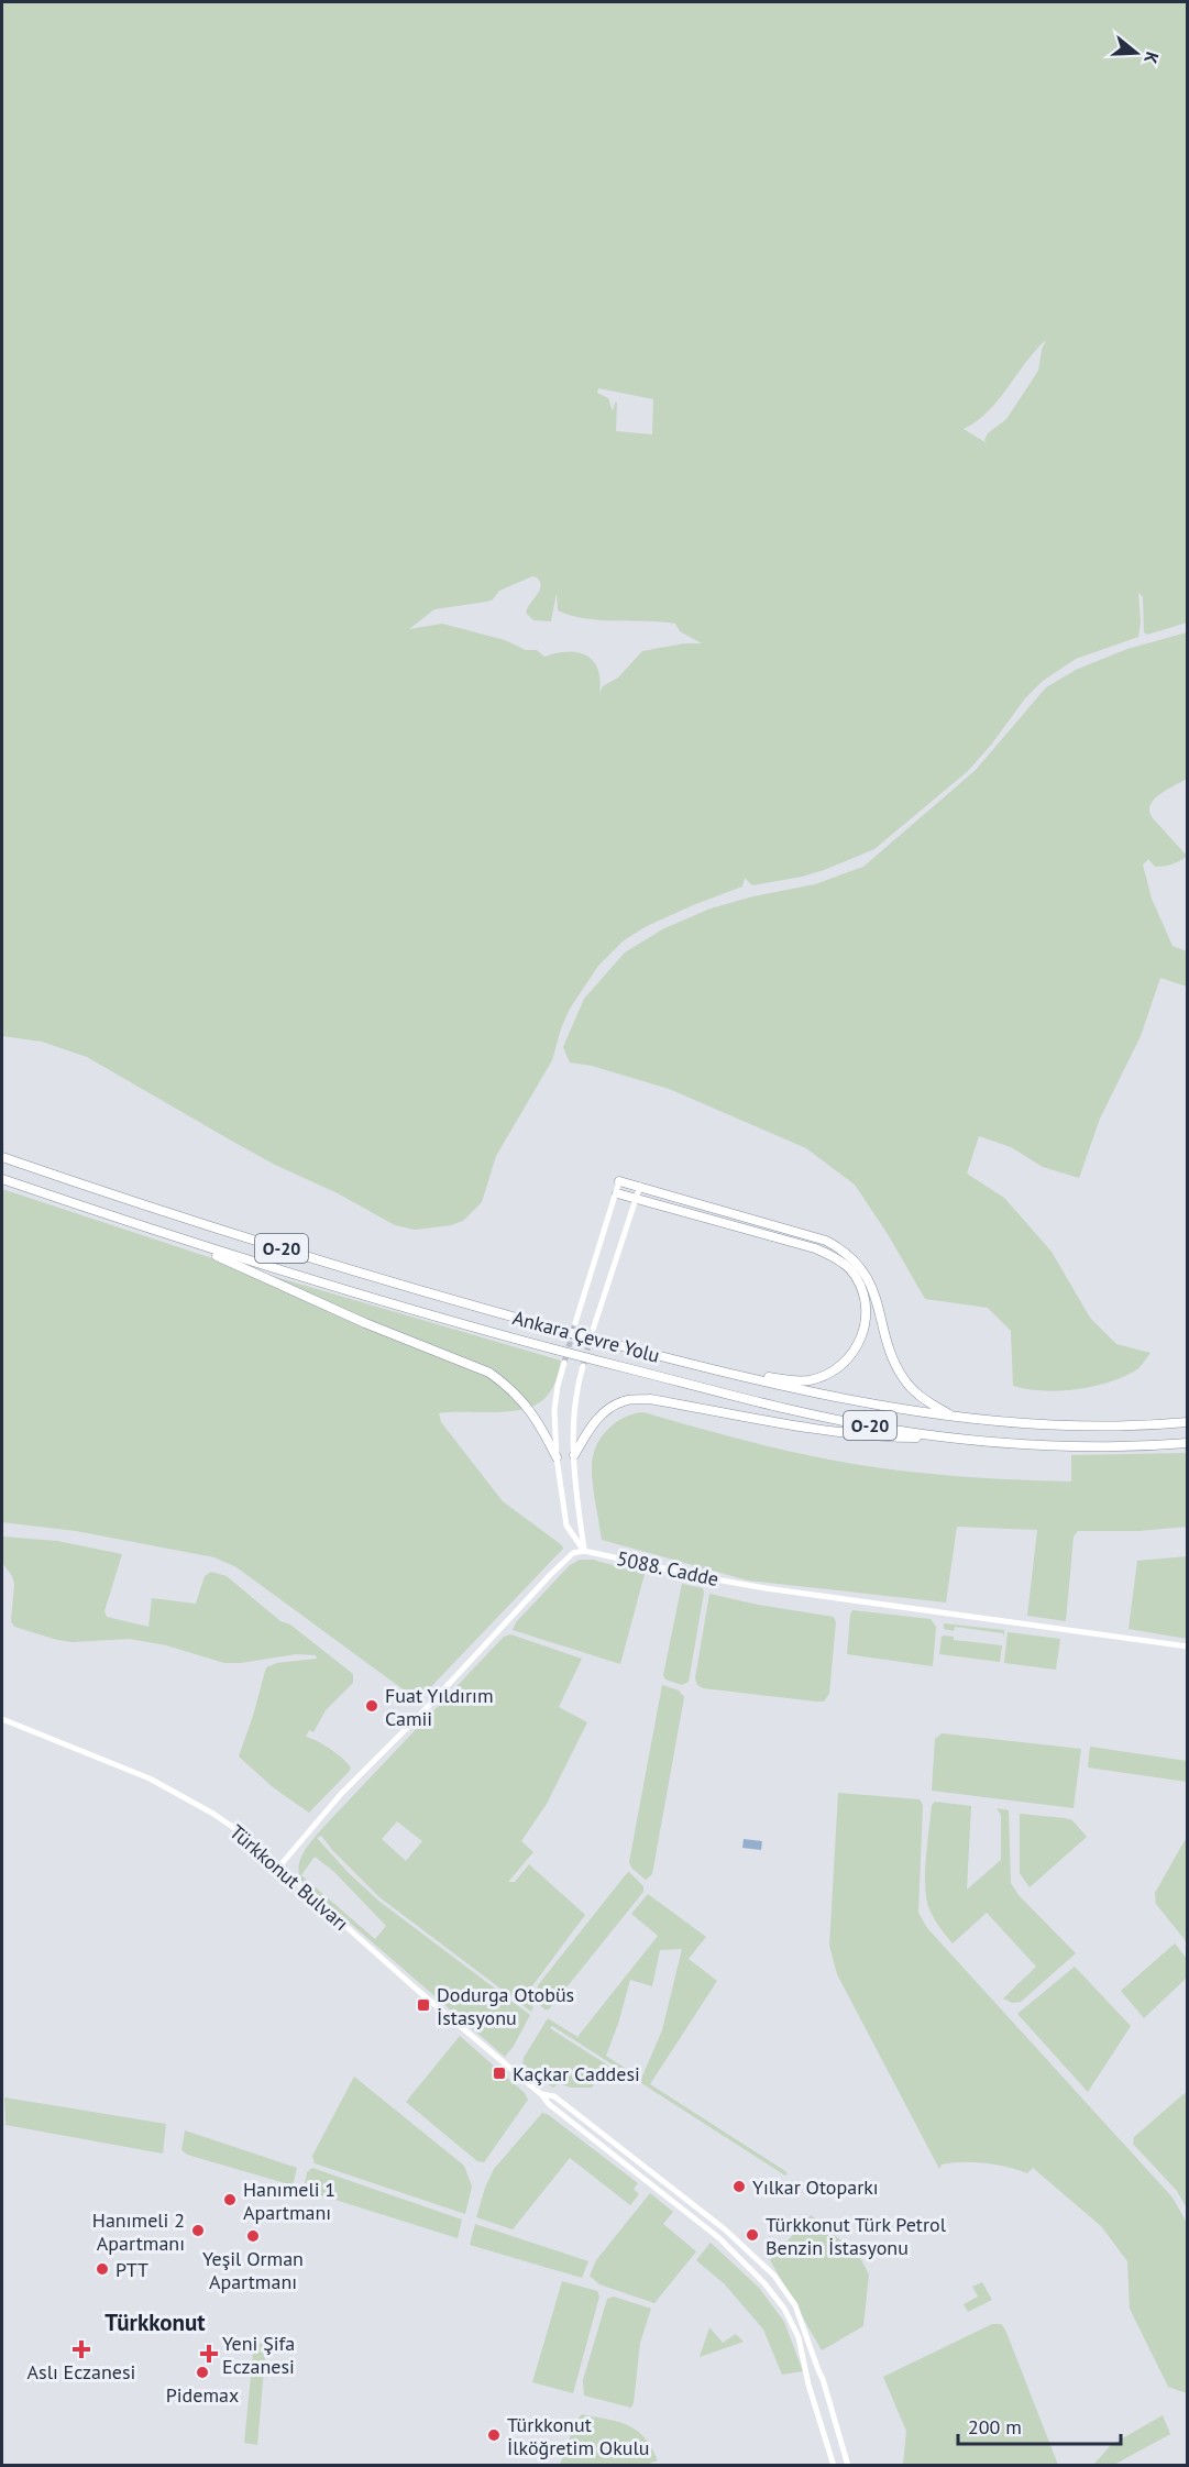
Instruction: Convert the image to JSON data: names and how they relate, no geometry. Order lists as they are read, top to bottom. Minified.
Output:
{"streets":{"highway":["O-20","Ankara Çevre Yolu"],"street":["5088. Cadde","Türkkonut Bulvarı"]},"districts":["Türkkonut"],"places":{"other":["Fuat Yıldırım Camii","Yılkar Otoparkı","Hanımeli 1 Apartmanı","Hanımeli 2 Apartmanı","Türkkonut Türk Petrol Benzin İstasyonu","Yeşil Orman Apartmanı","PTT","Pidemax","Türkkonut İlköğretim Okulu"],"transit":["Dodurga Otobüs İstasyonu","Kaçkar Caddesi"],"health":["Aslı Eczanesi","Yeni Şifa Eczanesi"]},"scale_bar":"200 m","north":"right"}
